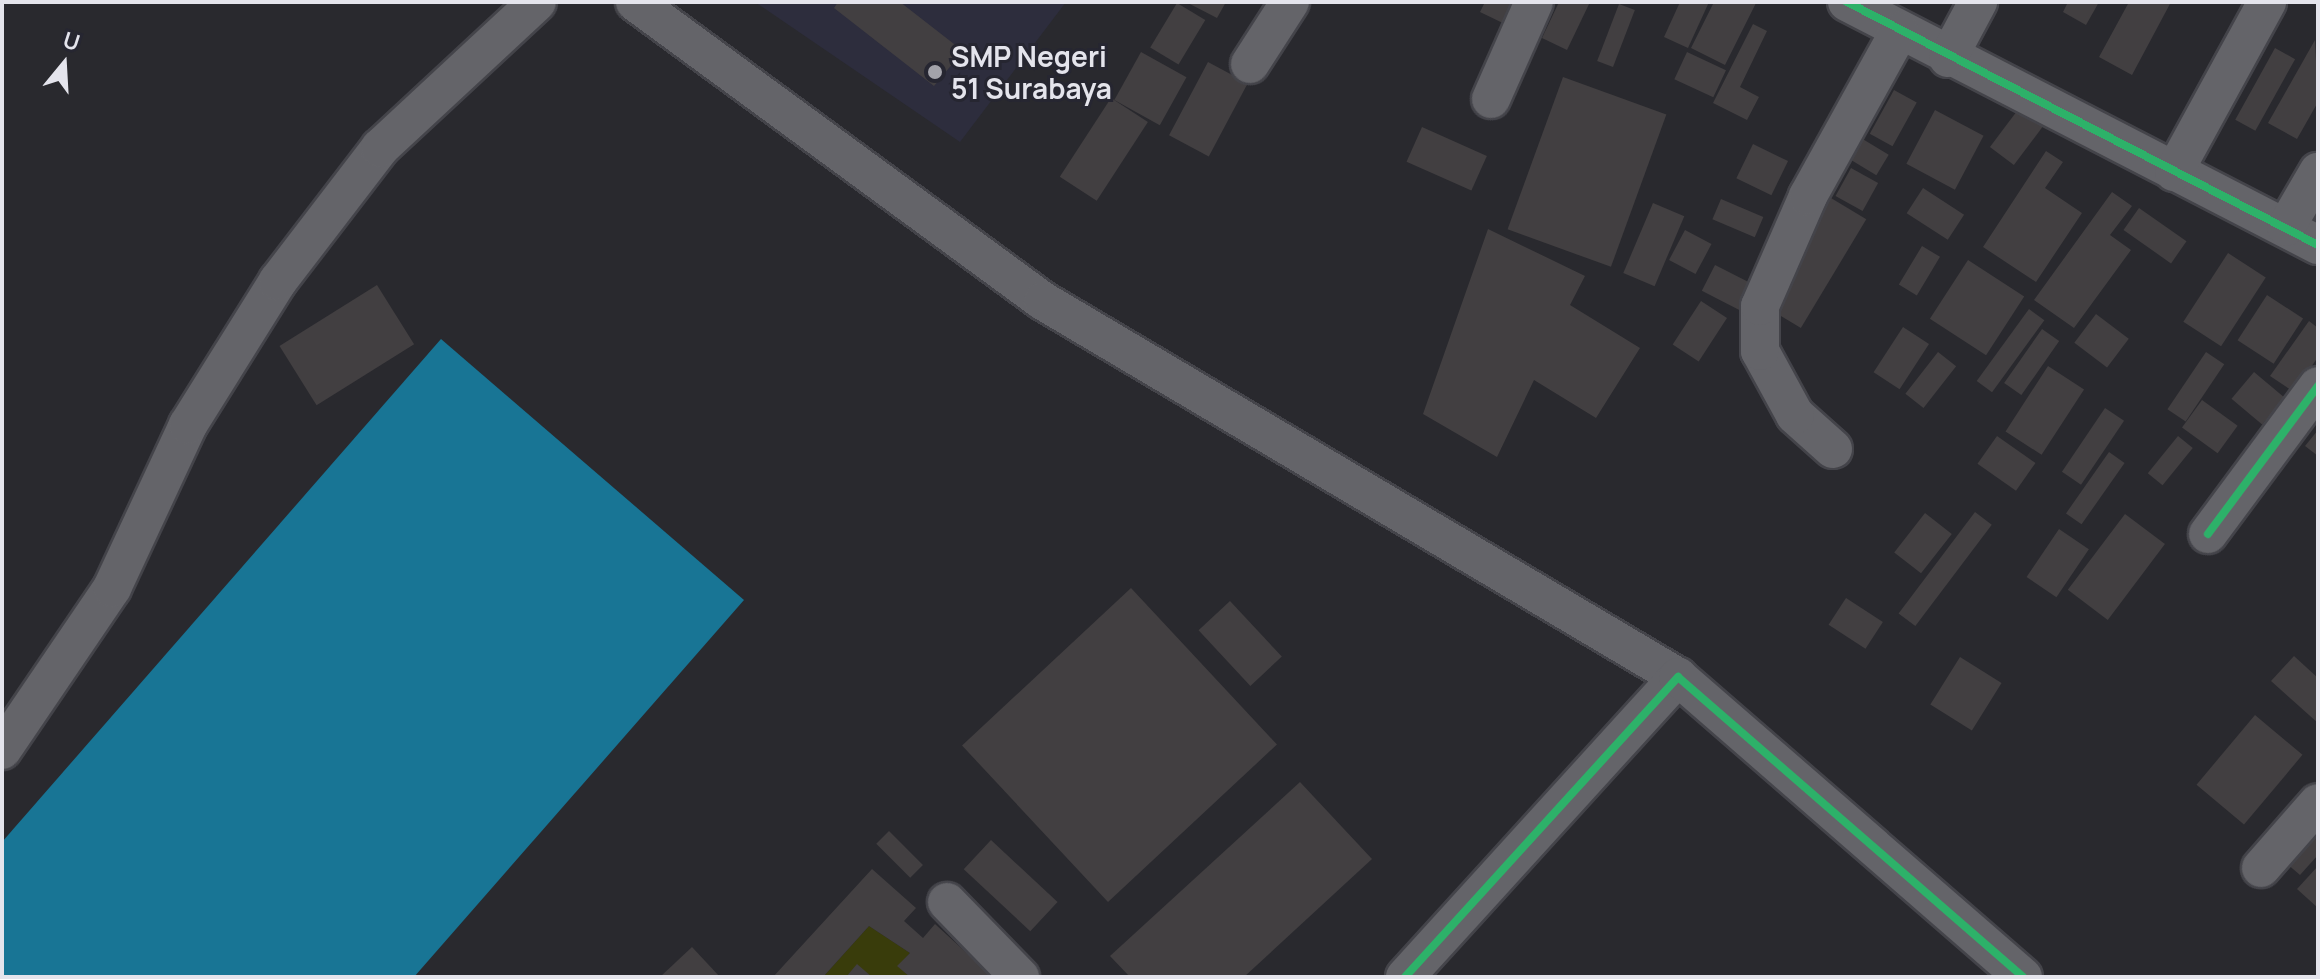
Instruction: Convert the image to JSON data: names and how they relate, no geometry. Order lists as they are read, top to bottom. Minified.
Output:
{"places":["SMP Negeri 51 Surabaya"],"north":"top"}
